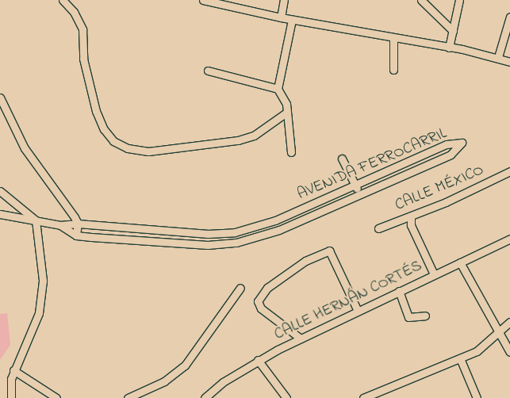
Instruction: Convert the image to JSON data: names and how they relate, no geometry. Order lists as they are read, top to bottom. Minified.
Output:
{"streets":{"street":["AVENIDA FERROCARRIL","CALLE MÉXICO","CALLE HERNÁN CORTÉS"]}}
